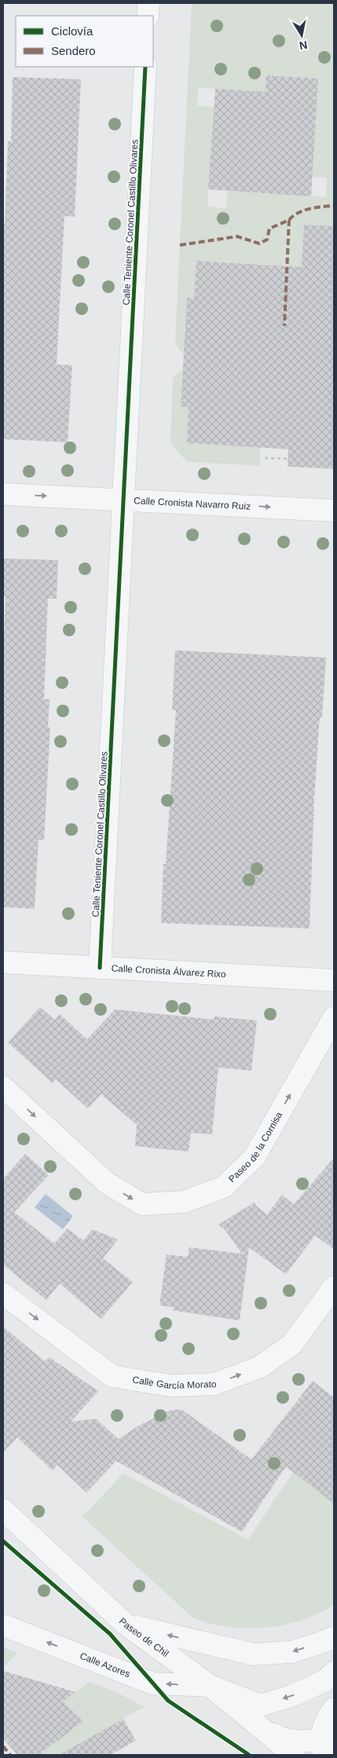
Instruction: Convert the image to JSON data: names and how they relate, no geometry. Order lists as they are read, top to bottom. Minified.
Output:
{"streets":{"street":["Calle Teniente Coronel Castillo Olivares","Calle Cronista Navarro Ruiz","Calle Cronista Álvarez Rixo","Paseo de la Cornisa","Calle García Morato","Paseo de Chil","Calle Azores"]},"crossings":[["Calle Teniente Coronel Castillo Olivares","Calle Cronista Navarro Ruiz"],["Calle Teniente Coronel Castillo Olivares","Calle Cronista Álvarez Rixo"],["Paseo de Chil","Calle Azores"]],"one_way":["Calle Cronista Navarro Ruiz","Calle García Morato"],"legend":["Ciclovía","Sendero"],"north":"bottom"}
